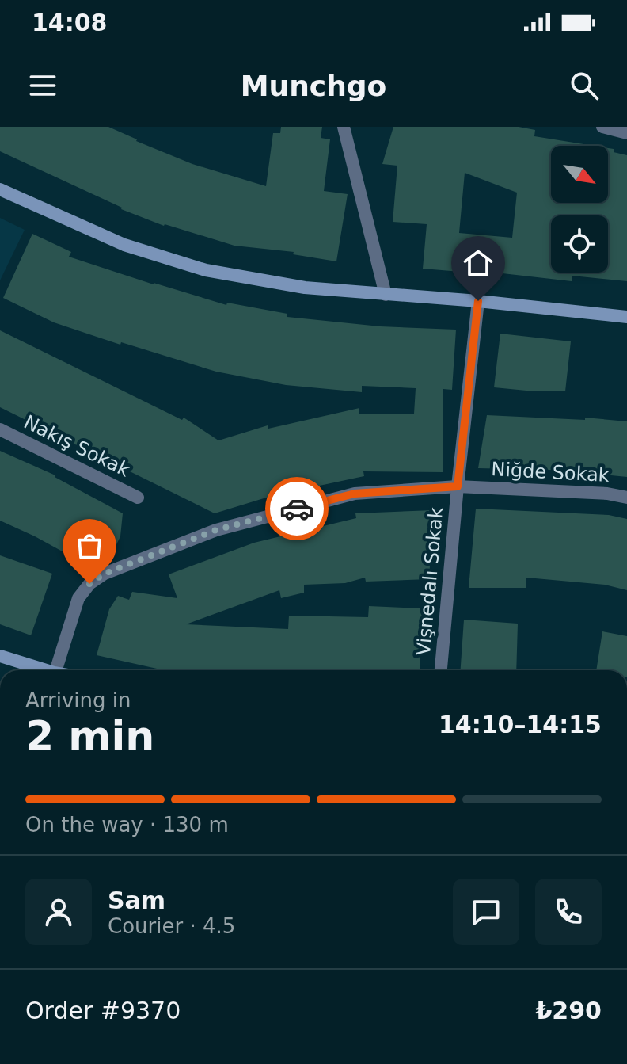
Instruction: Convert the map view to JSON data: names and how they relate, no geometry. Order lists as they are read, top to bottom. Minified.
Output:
{"streets":{"street":["Nakış Sokak","Niğde Sokak","Vişnedalı Sokak"]},"crossings":[["Niğde Sokak","Vişnedalı Sokak"]],"north":"bottom right","page":{"status":"14:08","header":"Munchgo","heading":["2 min","Arriving in","14:10–14:15"],"panel":["Sam","Courier · 4.5","Order #9370","₺290"],"bar":"On the way · 130 m"}}
